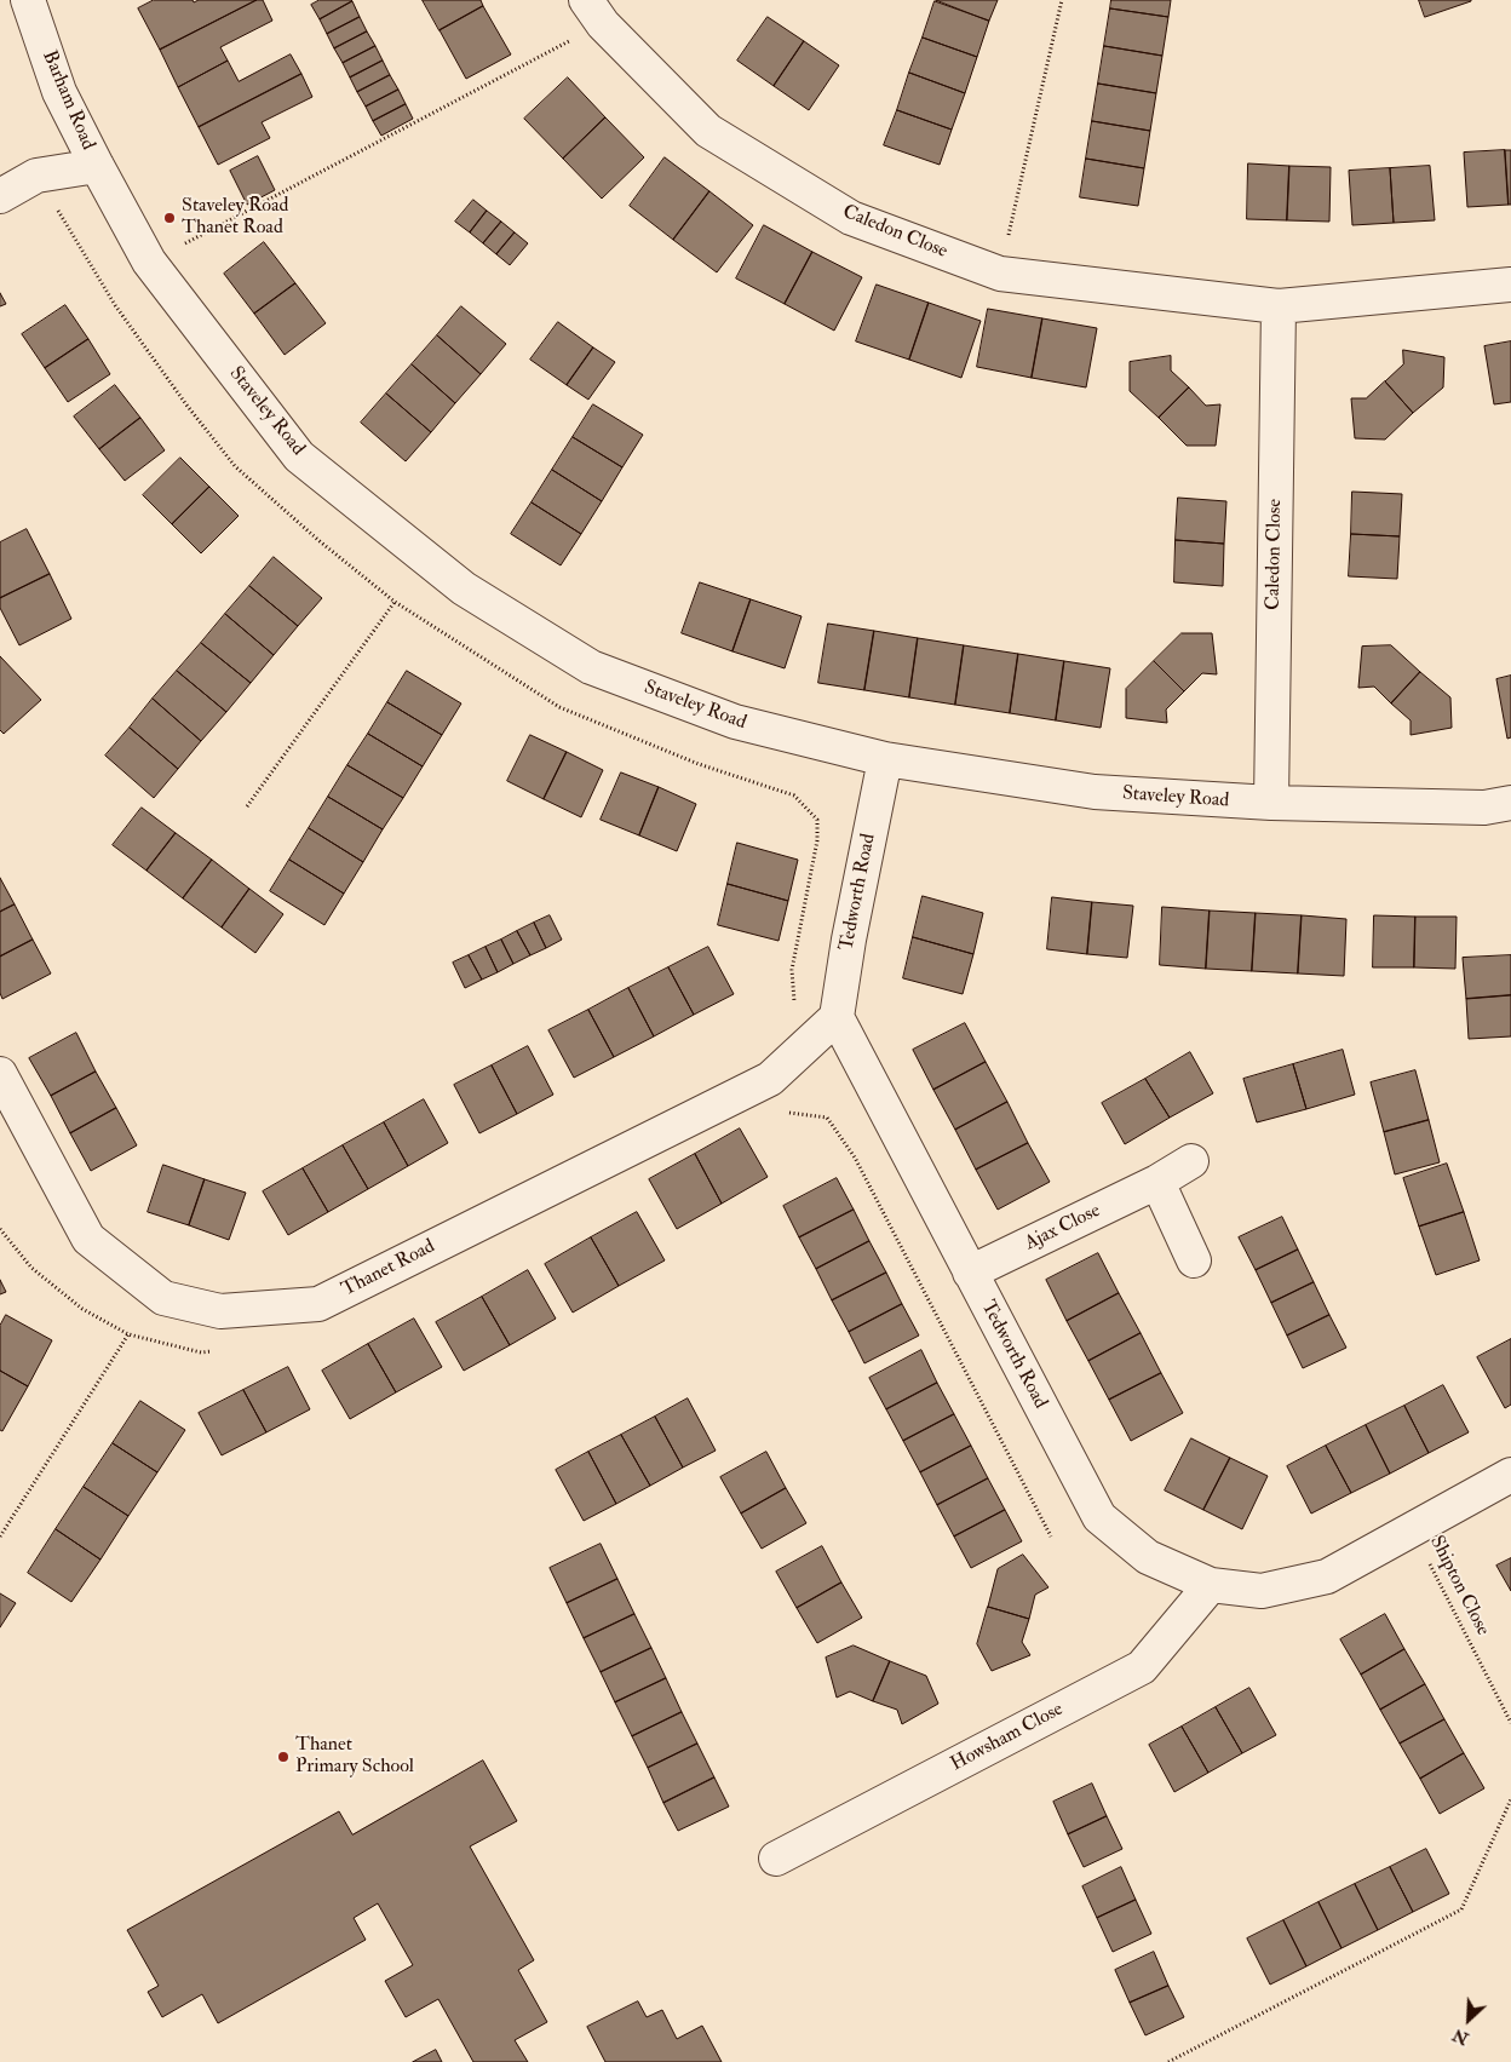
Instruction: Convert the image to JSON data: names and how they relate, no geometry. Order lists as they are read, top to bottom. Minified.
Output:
{"streets":{"street":["Barham Road","Caledon Close","Staveley Road","Tedworth Road","Ajax Close","Thanet Road","Howsham Close"],"path":["Shipton Close"]},"crossings":[["Barham Road","Staveley Road"],["Caledon Close","Staveley Road"],["Staveley Road","Tedworth Road"],["Tedworth Road","Ajax Close"],["Tedworth Road","Thanet Road"],["Tedworth Road","Shipton Close"],["Tedworth Road","Howsham Close"]],"places":["Staveley Road Thanet Road","Thanet Primary School"],"north":"bottom left"}
